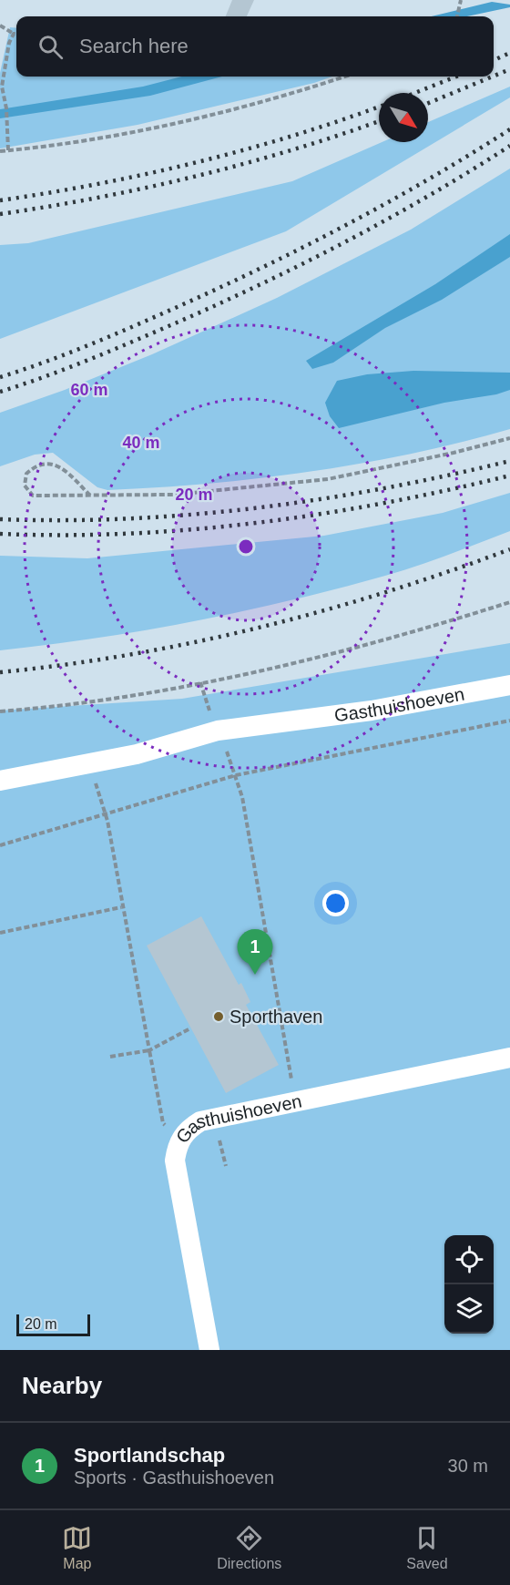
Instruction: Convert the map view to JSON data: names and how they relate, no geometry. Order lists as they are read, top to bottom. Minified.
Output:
{"streets":{"street":["Gasthuishoeven"]},"places":["Sporthaven"],"scale_bar":"20 m","north":"bottom right","page":{"search":"Search here","pins":"1","scale":"20 m","heading":"Nearby","list":[{"mark":"1","name":"Sportlandschap","note":"Sports · Gasthuishoeven","value":"30 m"}],"nav":["Map","Directions","Saved"]},"rings":["60 m","40 m","20 m"]}
